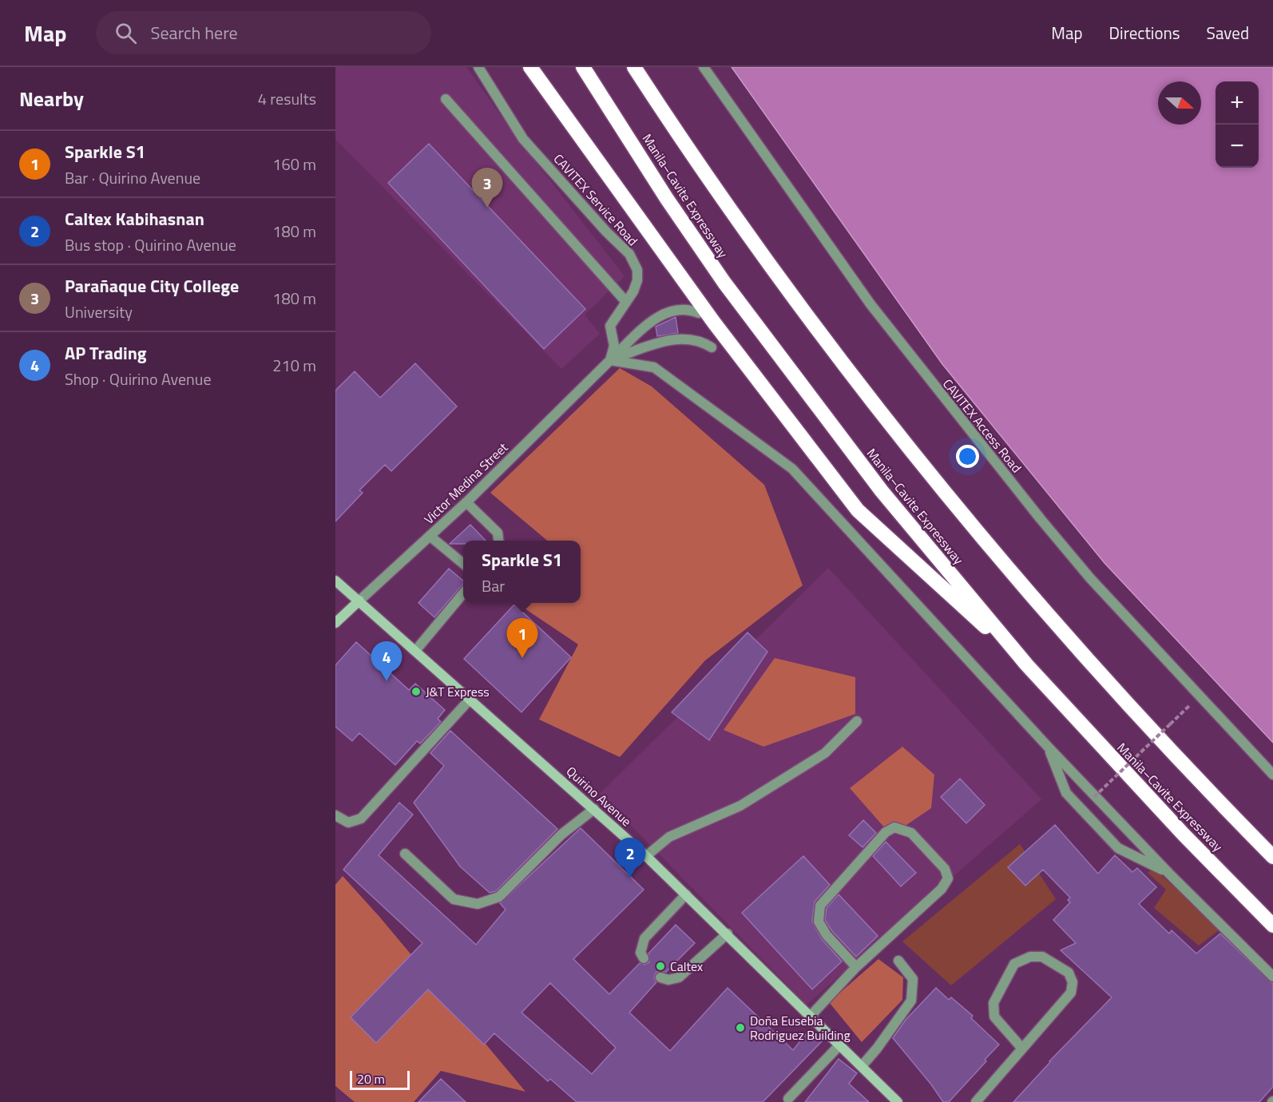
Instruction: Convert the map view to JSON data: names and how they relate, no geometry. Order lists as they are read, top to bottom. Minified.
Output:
{"streets":{"highway":["Manila–Cavite Expressway"],"main road":["Victor Medina Street","Quirino Avenue"],"street":["CAVITEX Service Road","CAVITEX Access Road"]},"crossings":[["CAVITEX Service Road","Victor Medina Street"],["Victor Medina Street","Quirino Avenue"]],"places":["J&T Express","Caltex","Doña Eusebia Rodriguez Building"],"scale_bar":"20 m","north":"right","page":{"header":"Map","search":"Search here","nav":["Map","Directions","Saved"],"heading":["Nearby","4 results"],"map_buttons":["+","−"],"list":[{"mark":"1","name":"Sparkle S1","note":"Bar · Quirino Avenue","value":"160 m"},{"mark":"2","name":"Caltex Kabihasnan","note":"Bus stop · Quirino Avenue","value":"180 m"},{"mark":"3","name":"Parañaque City College","note":"University","value":"180 m"},{"mark":"4","name":"AP Trading","note":"Shop · Quirino Avenue","value":"210 m"}],"pins":["3","1","4","2"],"popup":["Sparkle S1","Bar"],"scale":"20 m"}}
